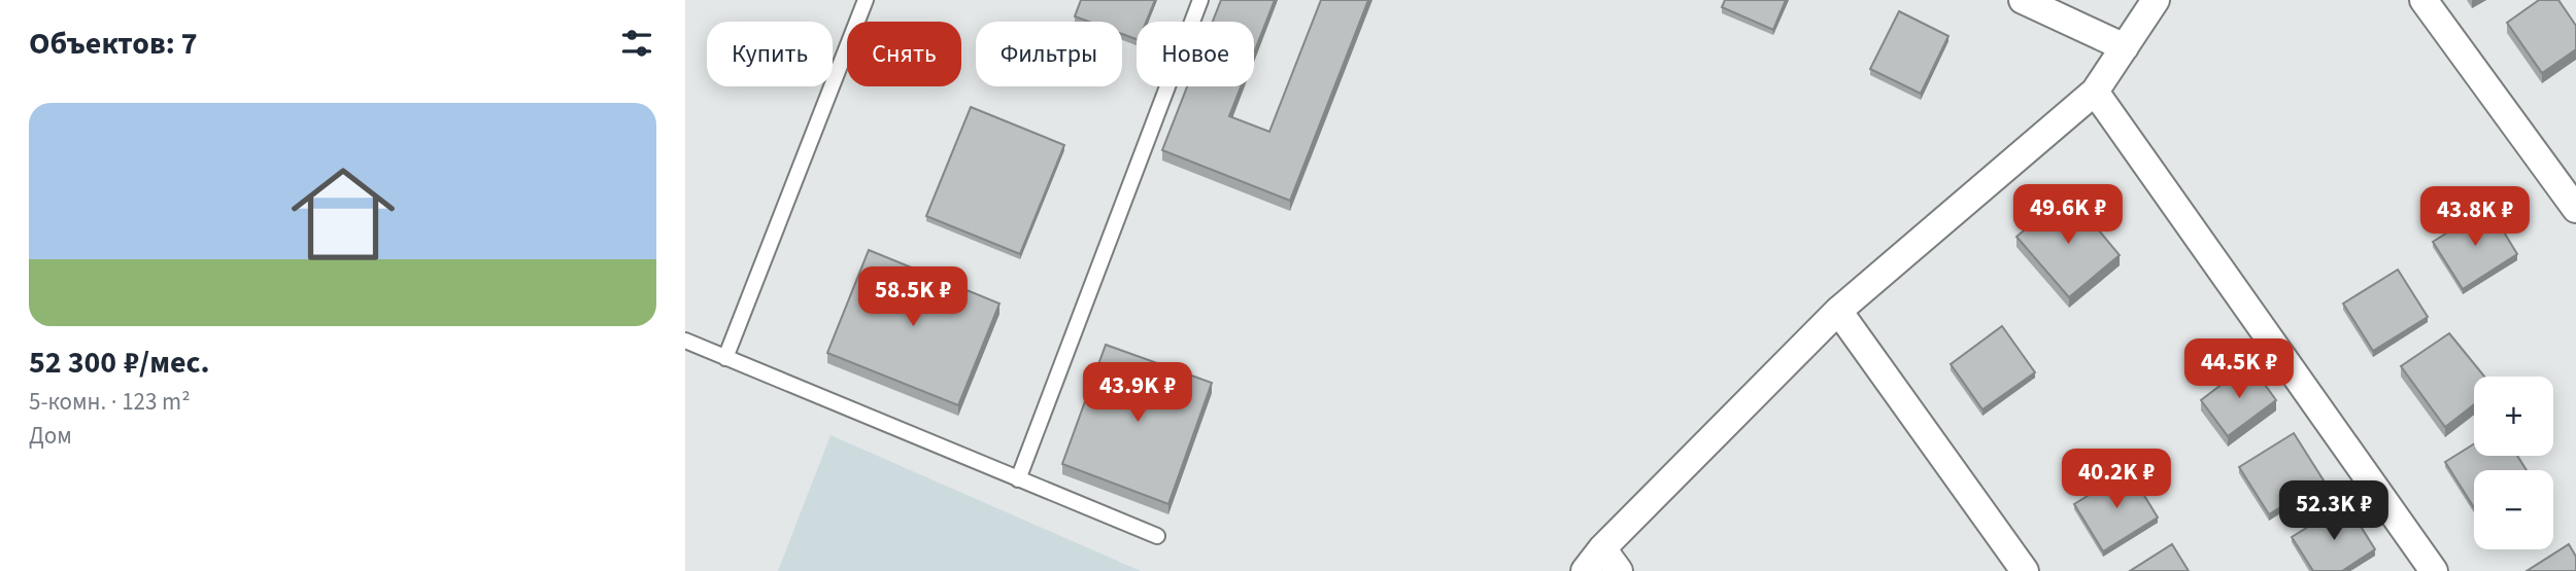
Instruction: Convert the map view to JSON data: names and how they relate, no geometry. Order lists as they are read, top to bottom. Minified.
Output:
{"page":{"heading":"Объектов: 7","chip":["Купить","Снять","Фильтры","Новое"],"list":[{"name":"52 300 ₽/мес.","note":"5-комн. · 123 m² · Дом"}],"price":["49.6K ₽","43.8K ₽","58.5K ₽","44.5K ₽","43.9K ₽","40.2K ₽","52.3K ₽"],"map_buttons":["+","−"]}}
